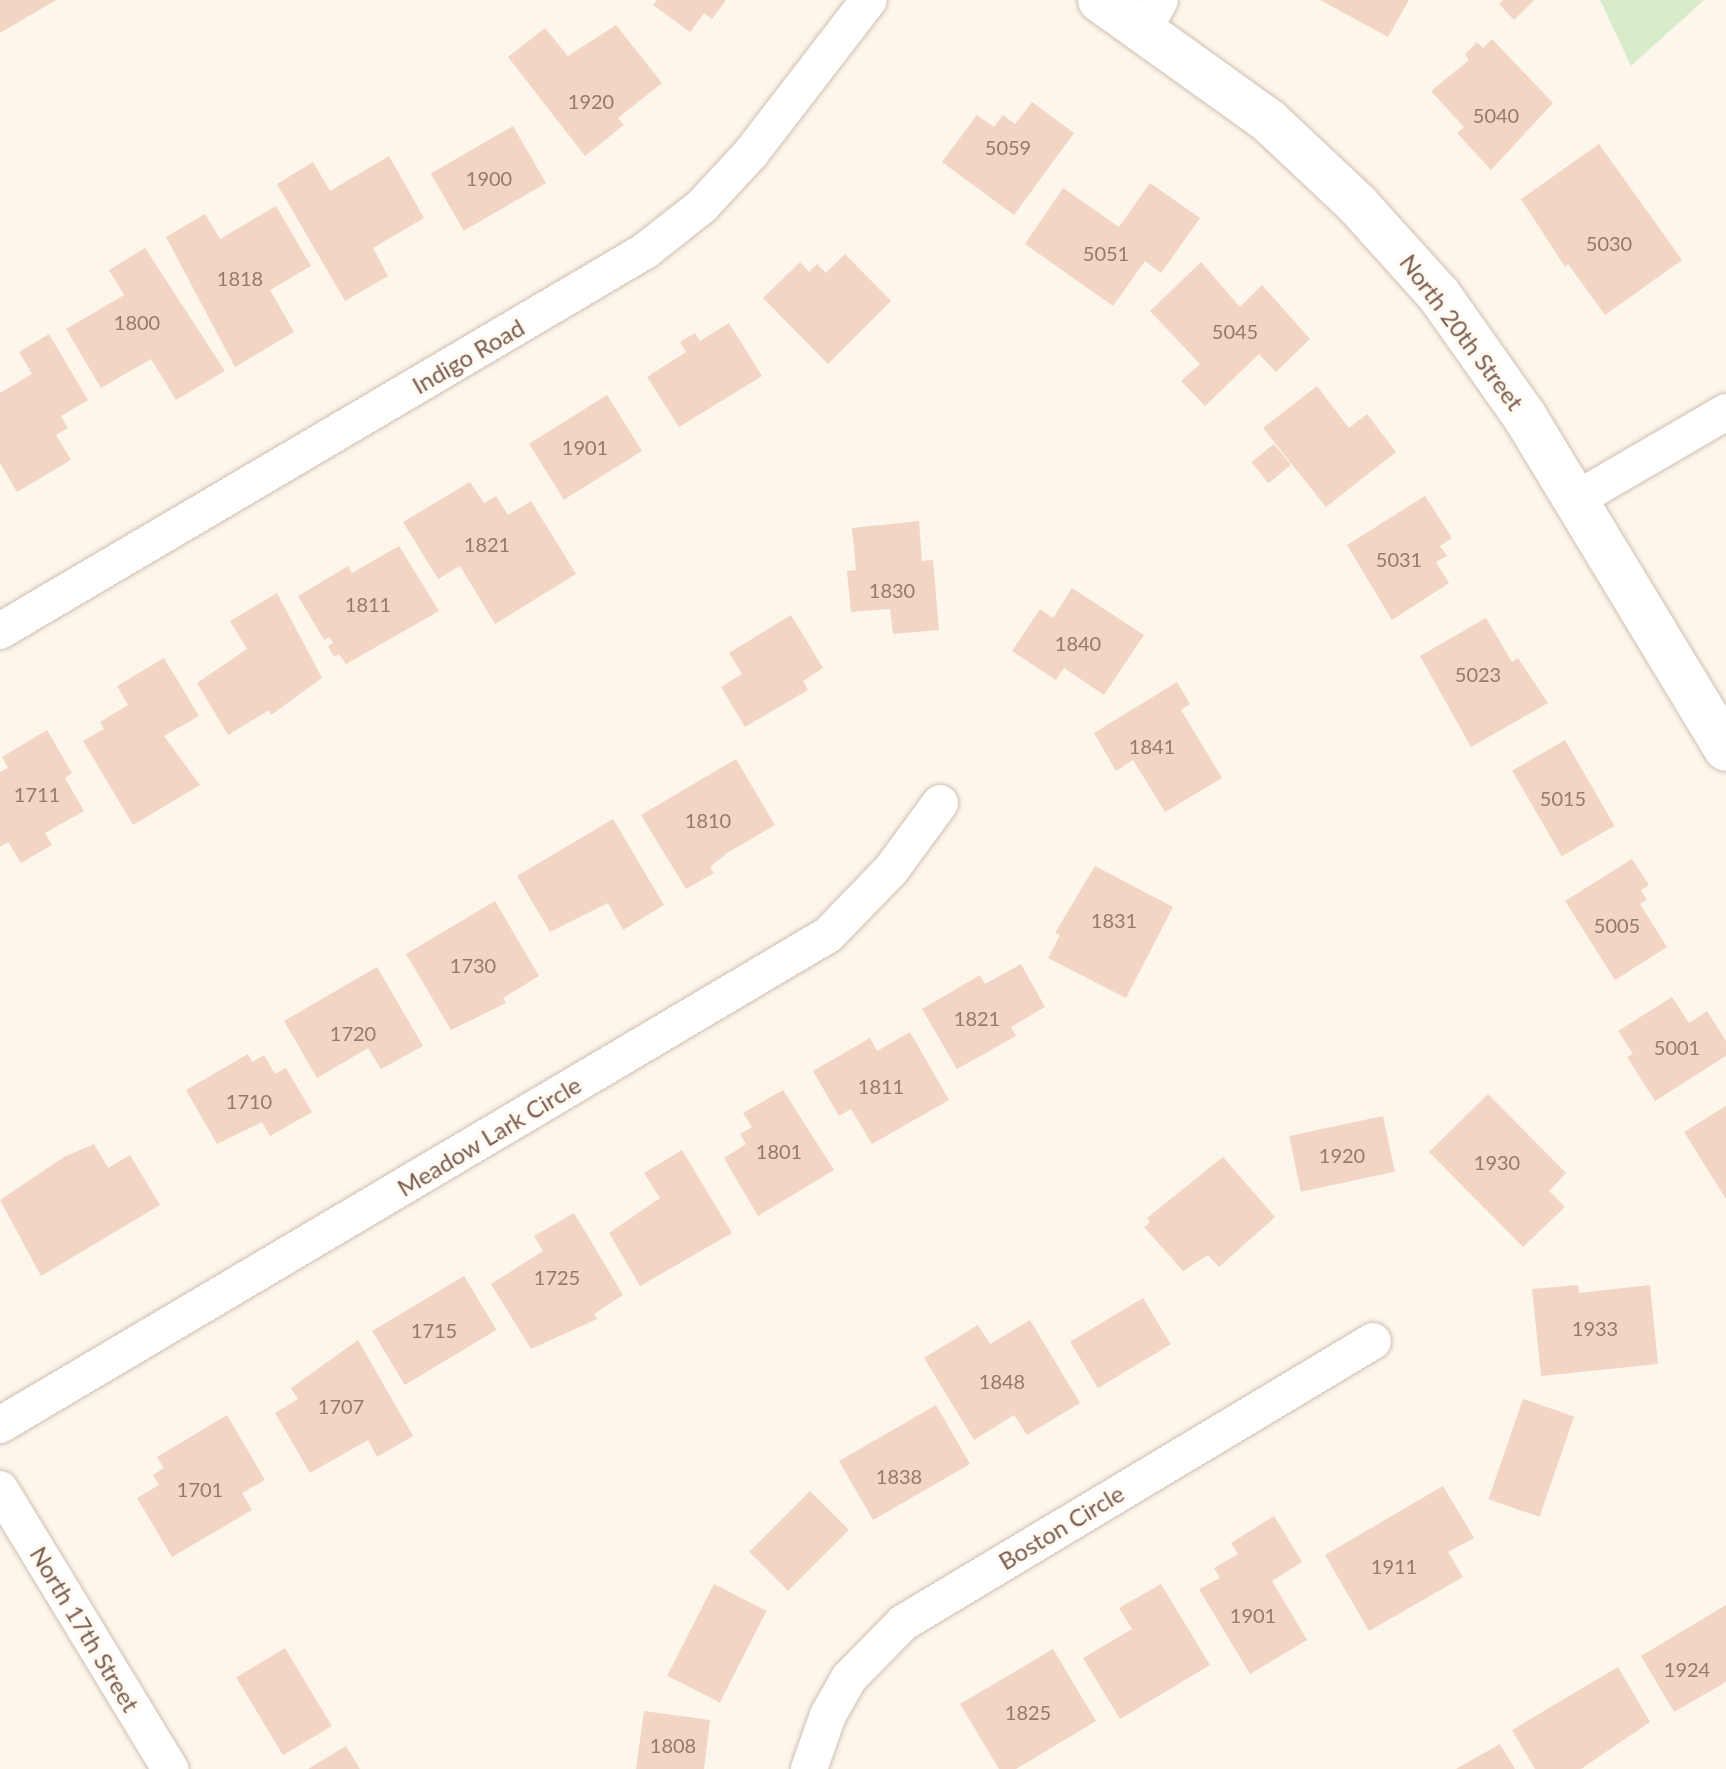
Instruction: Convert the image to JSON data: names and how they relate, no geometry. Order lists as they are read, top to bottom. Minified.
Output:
{"streets":{"street":["North 20th Street","Indigo Road","Meadow Lark Circle","Boston Circle","North 17th Street"]},"house_numbers":["1920","5040","5059","1900","5030","5051","1818","1800","5045","1901","1821","5031","1830","1811","1840","5023","1841","1711","5015","1810","1831","5005","1730","1821","1720","5001","1811","1710","1801","1920","1930","1725","1933","1715","1848","1707","1838","1701","1911","1901","1924","1825","1808"]}
